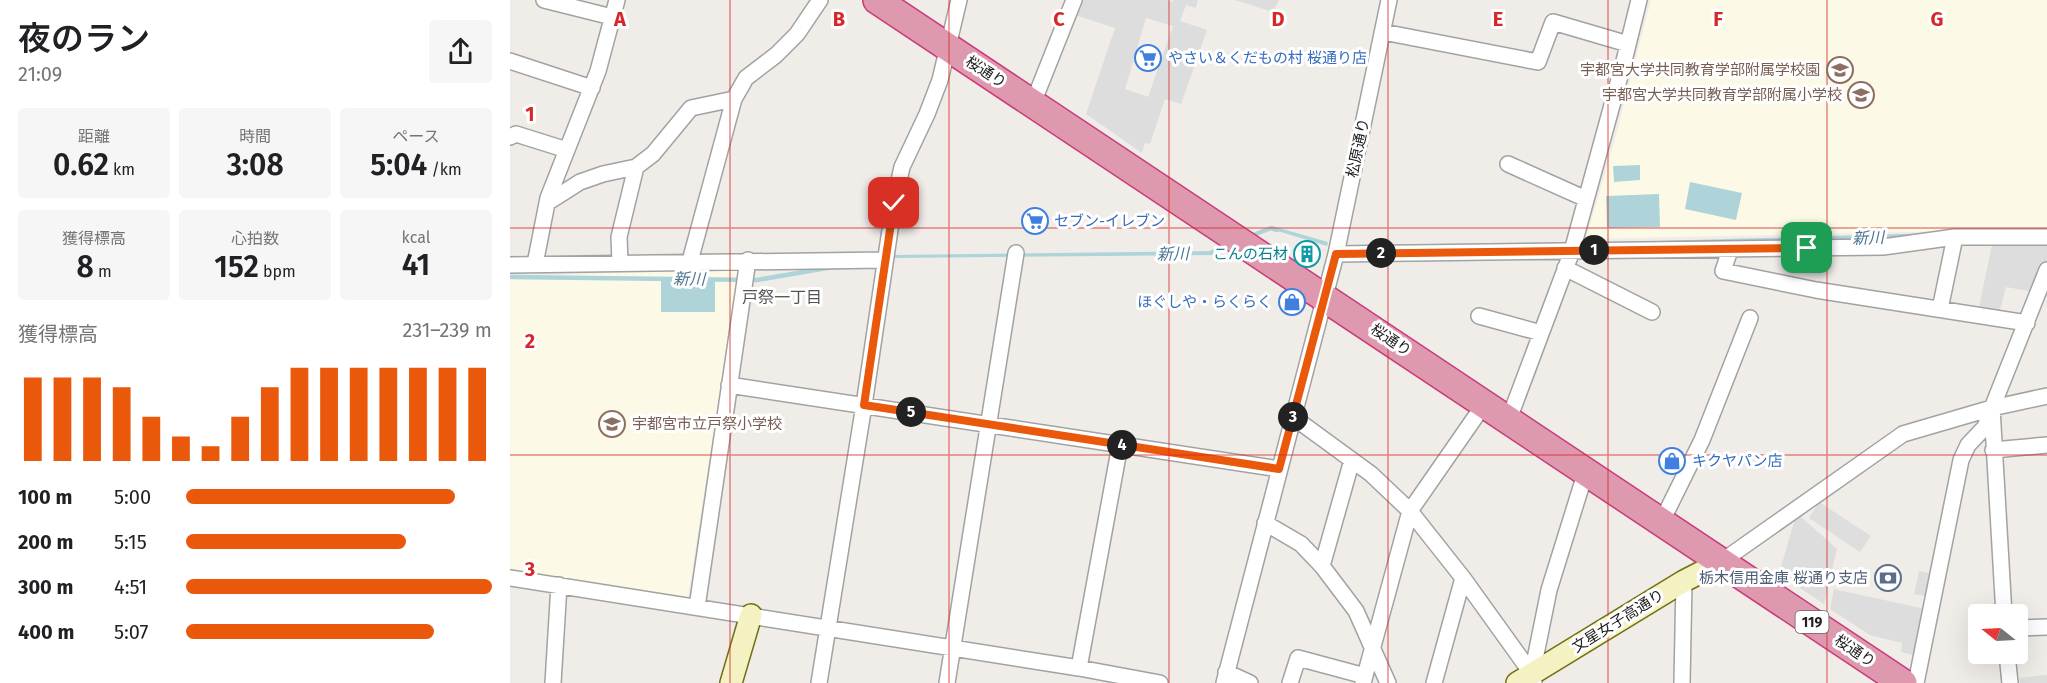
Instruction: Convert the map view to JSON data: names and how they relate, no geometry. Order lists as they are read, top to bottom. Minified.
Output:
{"streets":{"highway":["桜通り","119"],"street":["松原通り","文星女子高通り"]},"crossings":[["桜通り","松原通り"],["桜通り","文星女子高通り"]],"districts":["戸祭一丁目"],"water":["新川"],"places":{"supermarket":["やさい＆くだもの村 桜通り店","セブン-イレブン"],"school or university":["宇都宮大学共同教育学部附属学校園","宇都宮大学共同教育学部附属小学校","宇都宮市立戸祭小学校"],"building":["こんの石材"],"shop":["ほぐしや・らくらく","キクヤパン店"],"bank":["栃木信用金庫 桜通り支店"]},"north":"left","page":{"heading":["夜のラン","21:09"],"stats":[["距離","0.62 km"],["時間","3:08"],["ペース","5:04 /km"],["獲得標高","8 m"],["心拍数","152 bpm"],["kcal","41"]],"pins":["1","2","5","3","4"],"chart":["獲得標高","231–239 m"],"list":[{"name":"100 m","note":"5:00"},{"name":"200 m","note":"5:15"},{"name":"300 m","note":"4:51"},{"name":"400 m","note":"5:07"}]},"grid":{"columns":["A","B","C","D","E","F","G"],"rows":["1","2","3"]}}
